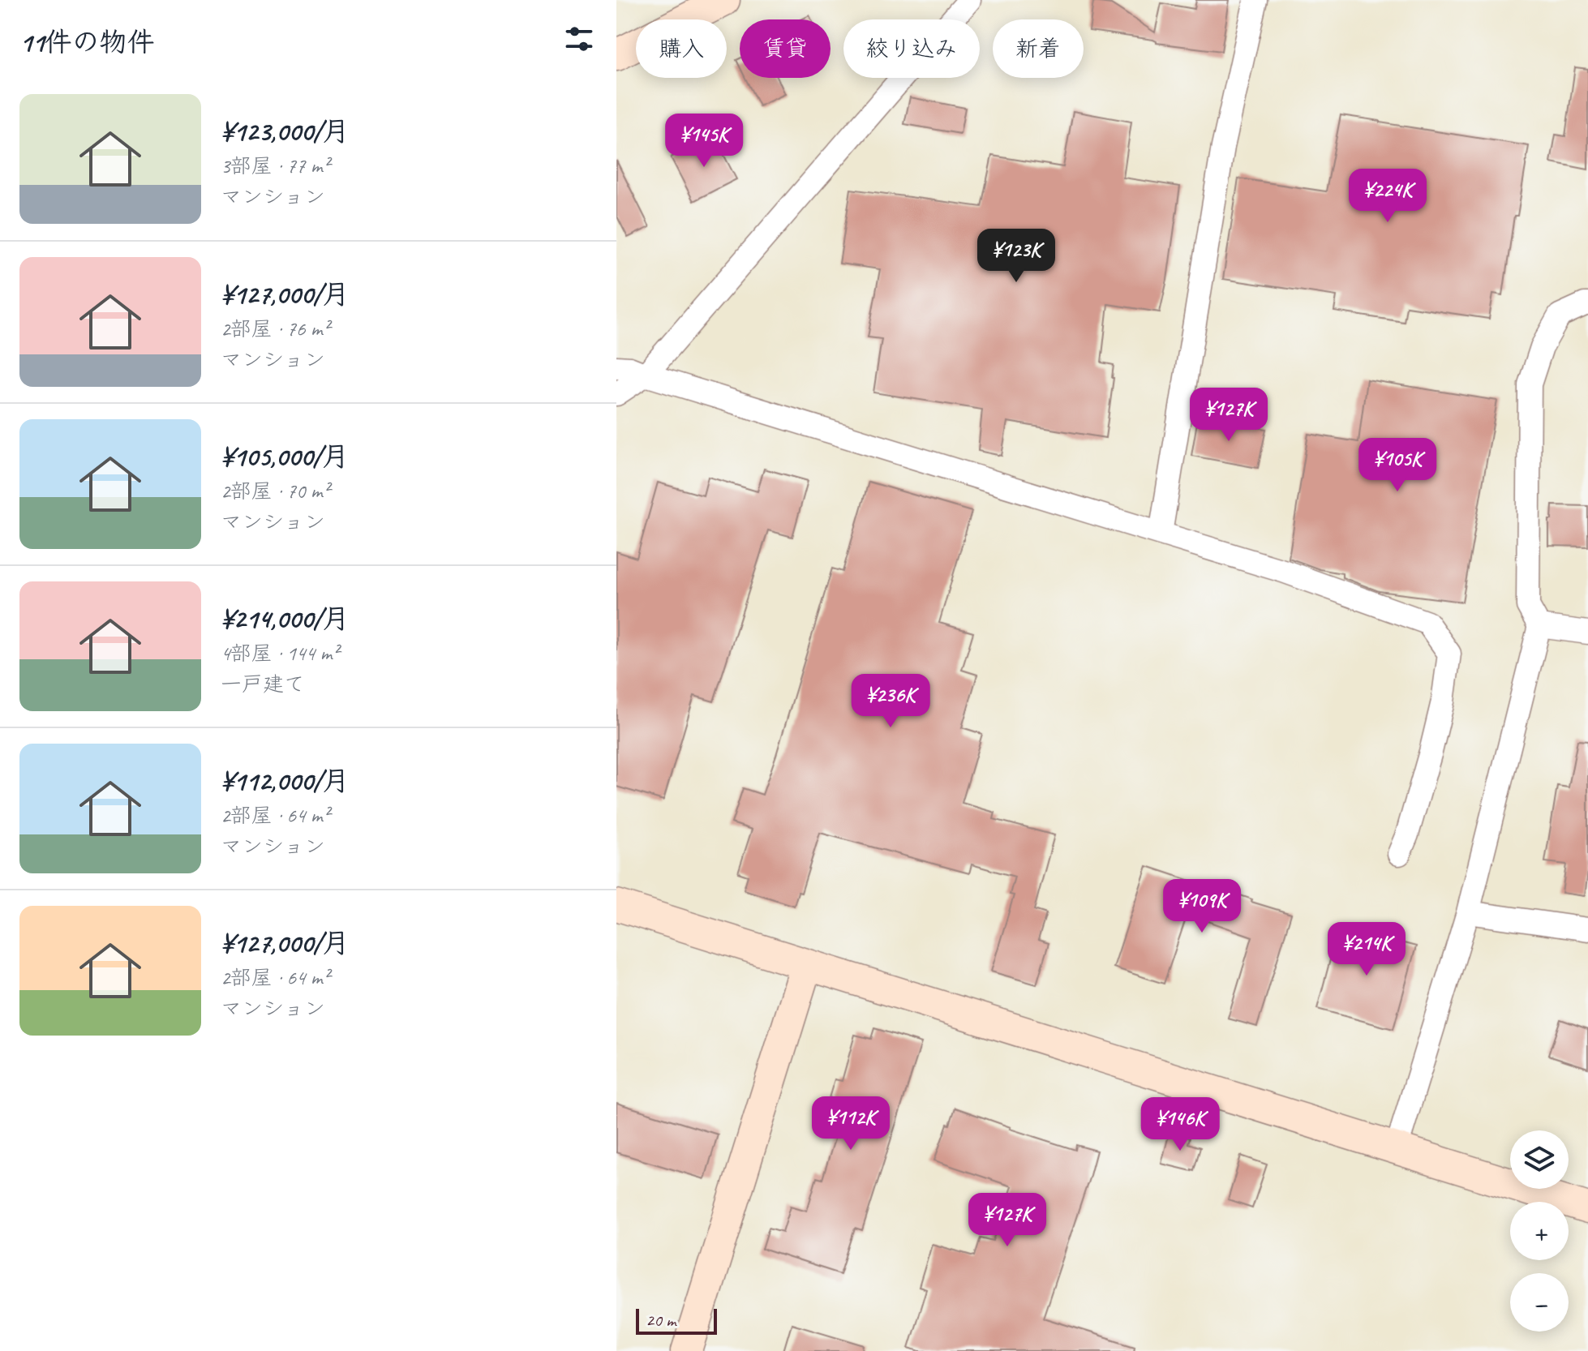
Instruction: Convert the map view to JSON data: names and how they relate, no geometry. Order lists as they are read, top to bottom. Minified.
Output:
{"scale_bar":"20 m","page":{"heading":"11件の物件","chip":["購入","賃貸","絞り込み","新着"],"list":[{"name":"¥123,000/月","note":"3部屋 · 77 m² · マンション"},{"name":"¥127,000/月","note":"2部屋 · 76 m² · マンション"},{"name":"¥105,000/月","note":"2部屋 · 70 m² · マンション"},{"name":"¥214,000/月","note":"4部屋 · 144 m² · 一戸建て"},{"name":"¥112,000/月","note":"2部屋 · 64 m² · マンション"},{"name":"¥127,000/月","note":"2部屋 · 64 m² · マンション"}],"price":["¥145K","¥224K","¥123K","¥127K","¥105K","¥236K","¥109K","¥214K","¥112K","¥146K","¥127K"],"map_buttons":["+","−"],"scale":"20 m"}}
